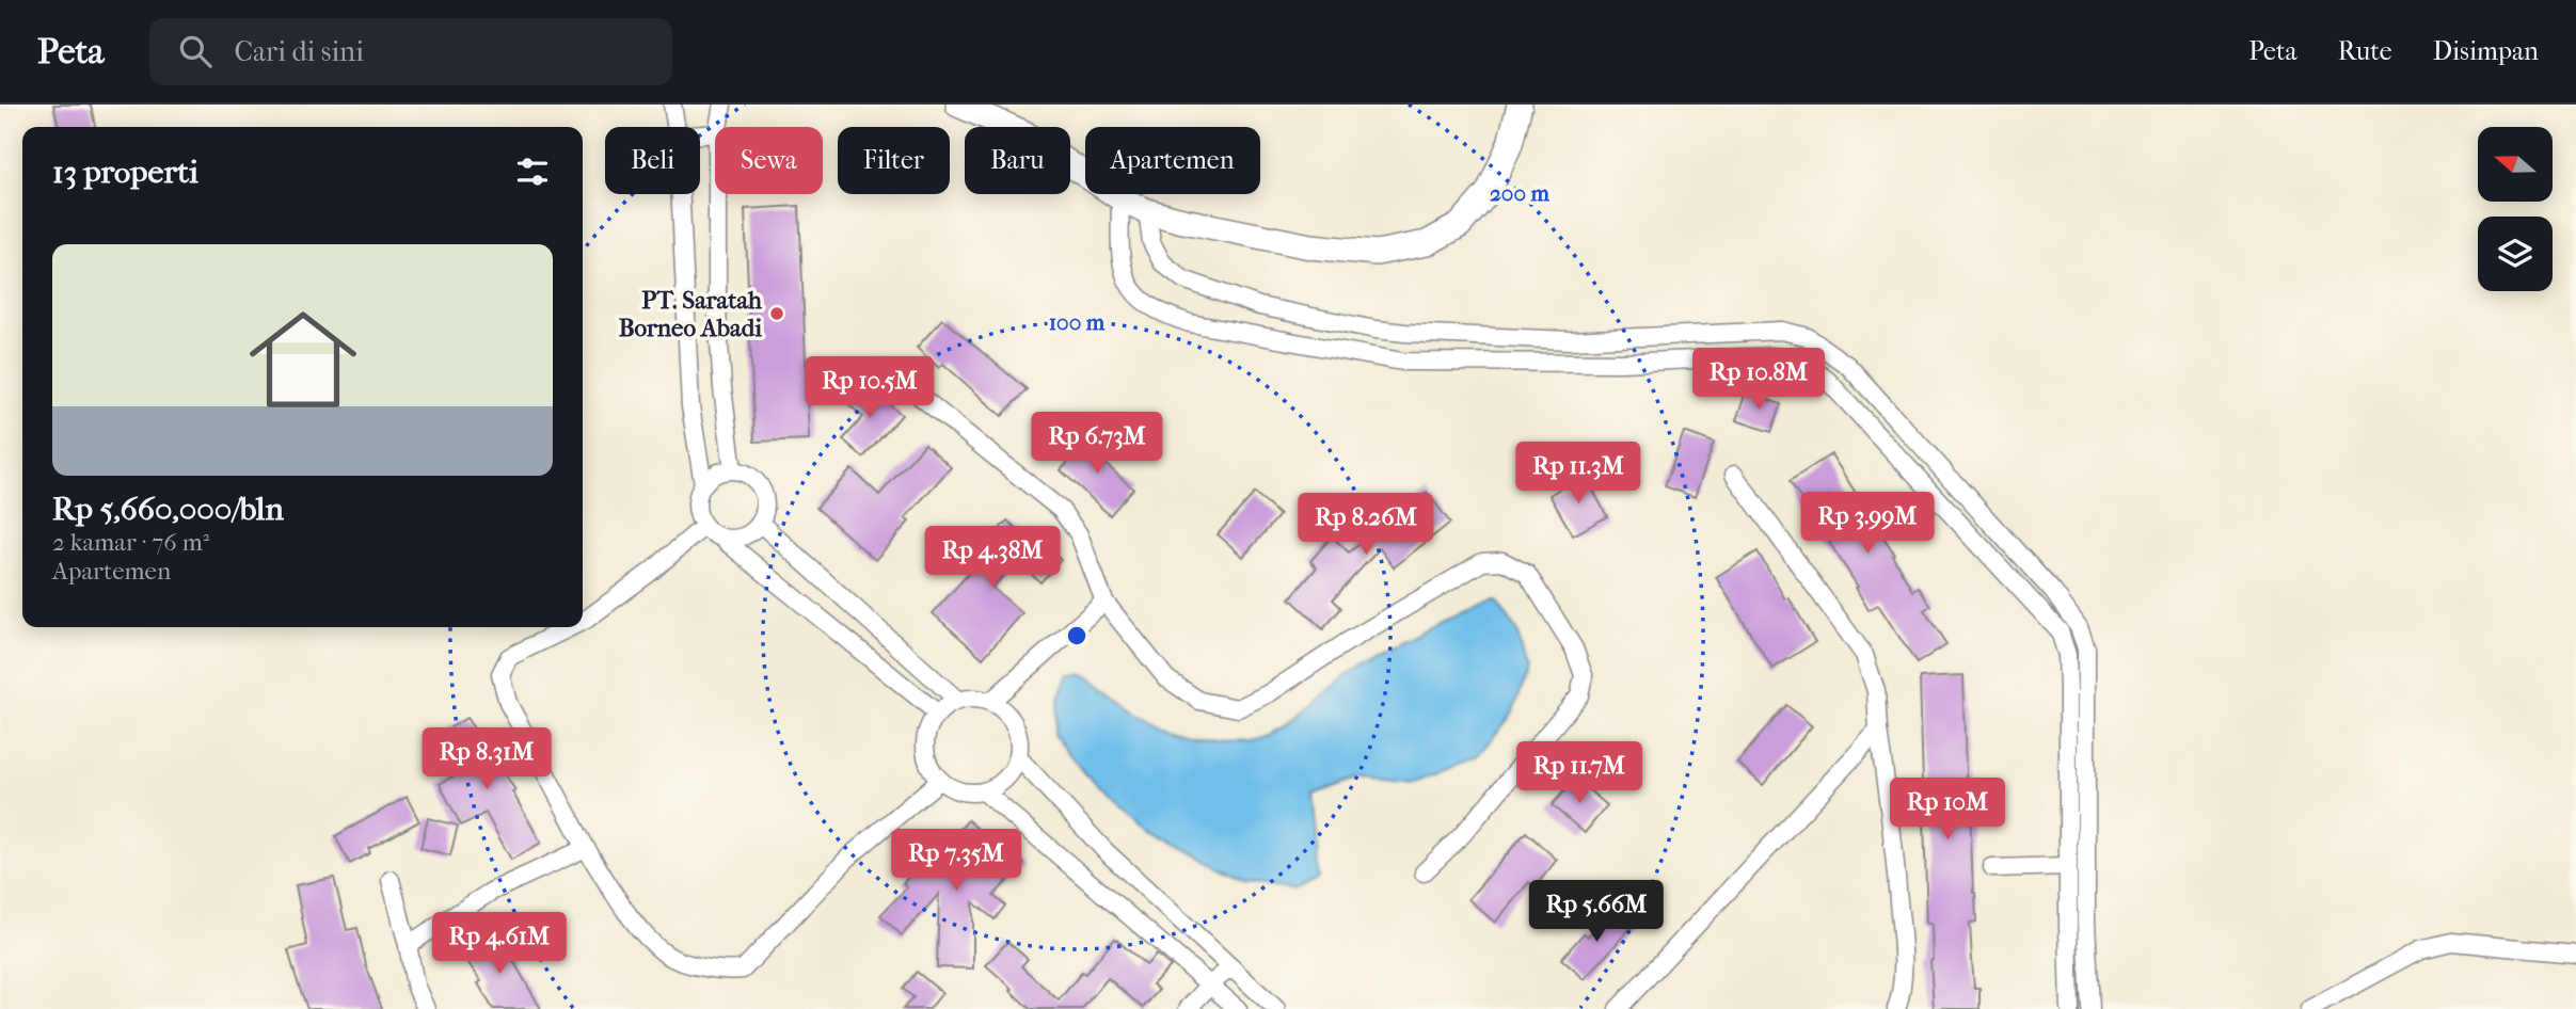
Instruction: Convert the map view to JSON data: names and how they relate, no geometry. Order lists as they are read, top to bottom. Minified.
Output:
{"places":["PT. Saratah Borneo Abadi"],"north":"left","page":{"header":"Peta","search":"Cari di sini","nav":["Peta","Rute","Disimpan"],"chip":["Beli","Sewa","Filter","Baru","Apartemen"],"heading":"13 properti","list":[{"name":"Rp 5,660,000/bln","note":"2 kamar · 76 m² · Apartemen"}],"price":["Rp 10.8M","Rp 10.5M","Rp 6.73M","Rp 11.3M","Rp 3.99M","Rp 8.26M","Rp 4.38M","Rp 8.31M","Rp 11.7M","Rp 10M","Rp 7.35M","Rp 5.66M","Rp 4.61M"]},"rings":["200 m","100 m"]}
